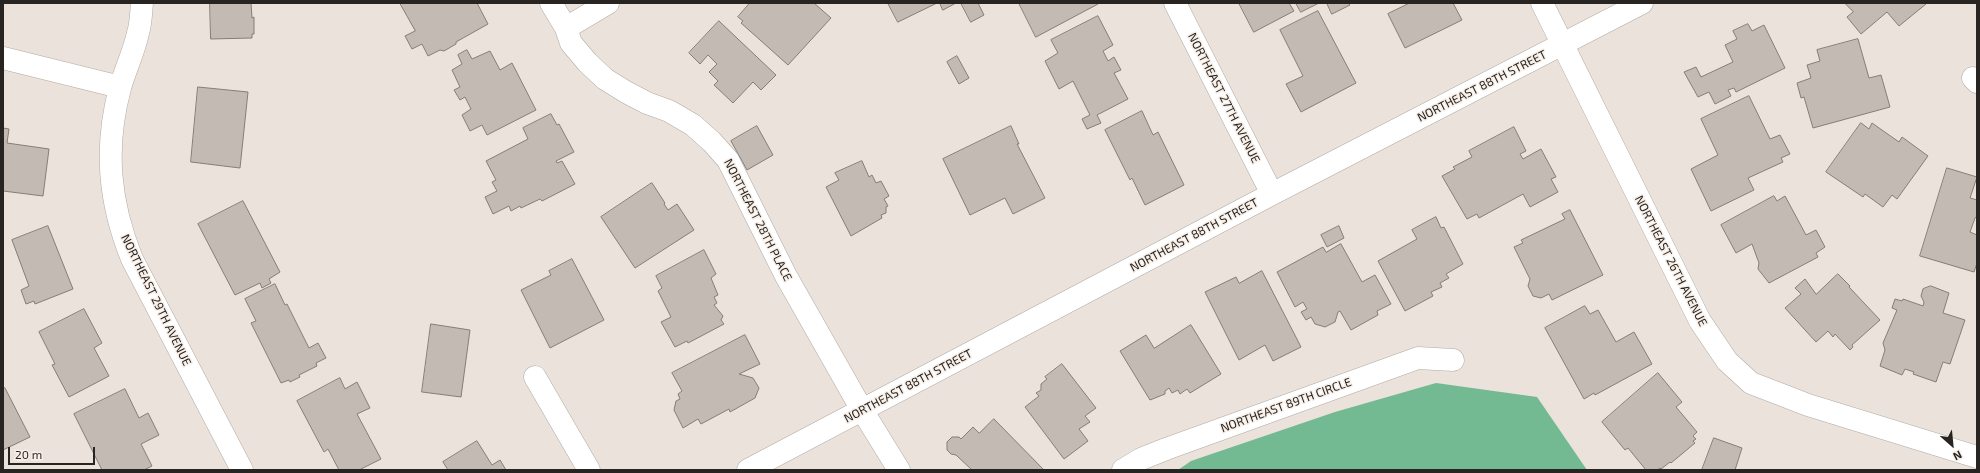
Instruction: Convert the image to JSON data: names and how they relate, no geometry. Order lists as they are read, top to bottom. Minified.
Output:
{"streets":{"street":["NORTHEAST 88TH STREET","NORTHEAST 27TH AVENUE","NORTHEAST 28TH PLACE","NORTHEAST 26TH AVENUE","NORTHEAST 29TH AVENUE","NORTHEAST 89TH CIRCLE"]},"crossings":[["NORTHEAST 88TH STREET","NORTHEAST 27TH AVENUE"],["NORTHEAST 88TH STREET","NORTHEAST 28TH PLACE"],["NORTHEAST 88TH STREET","NORTHEAST 26TH AVENUE"]],"scale_bar":"20 m","north":"bottom right"}
